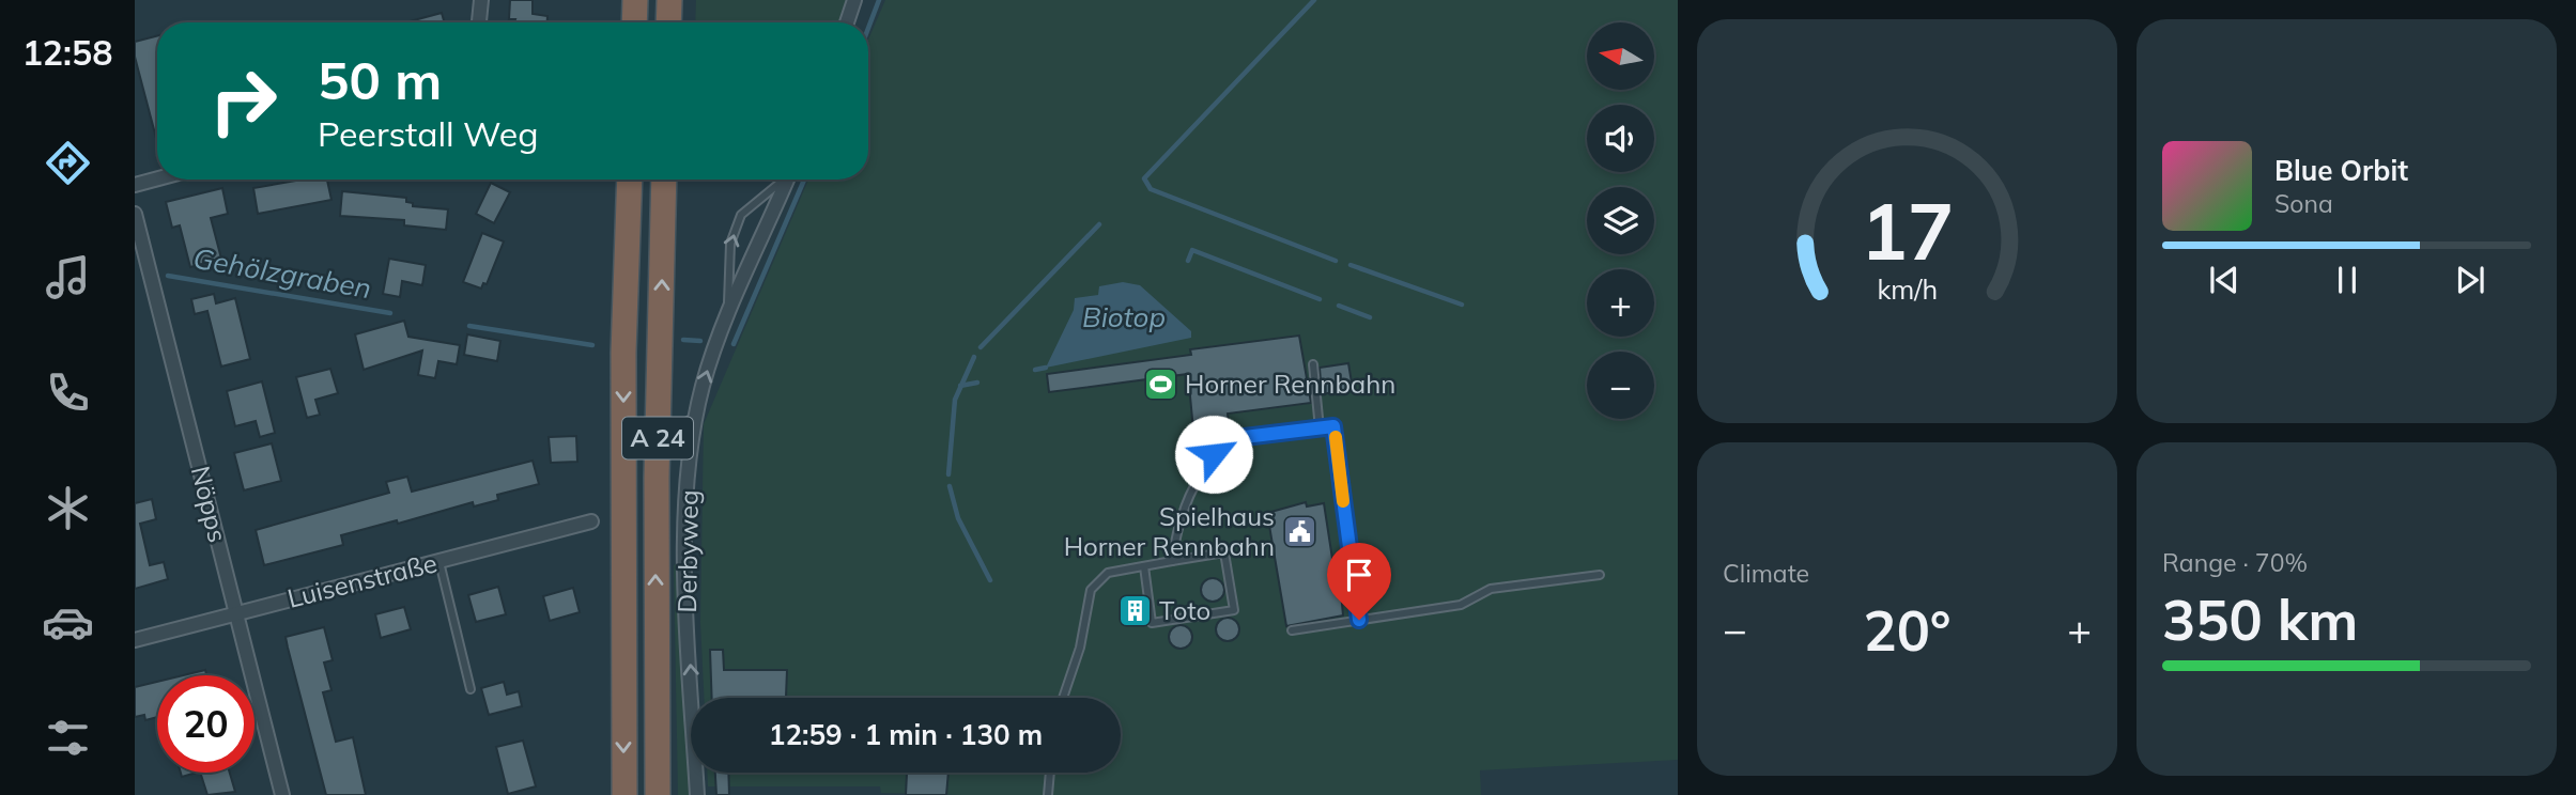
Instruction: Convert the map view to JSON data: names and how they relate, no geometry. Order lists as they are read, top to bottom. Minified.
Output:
{"streets":{"highway":["A 24"],"street":["Nöpps","Derbyweg","Luisenstraße"]},"crossings":[["Nöpps","Luisenstraße"]],"one_way":["Derbyweg"],"water":["Gehölzgraben","Biotop"],"places":{"sports":["Horner Rennbahn"],"public building":["Spielhaus Horner Rennbahn"],"building":["Toto"]},"north":"left","page":{"tabs":"12:58","map_buttons":["+","−"],"turn":["50 m","Peerstall Weg"],"song":["Blue Orbit","Sona"],"tile":["Climate",["Range · 70%","350 km"]],"heat":["−","20°","+"],"limit":"20","trip":"12:59 · 1 min · 130 m","gauge":["17","km/h"]}}
